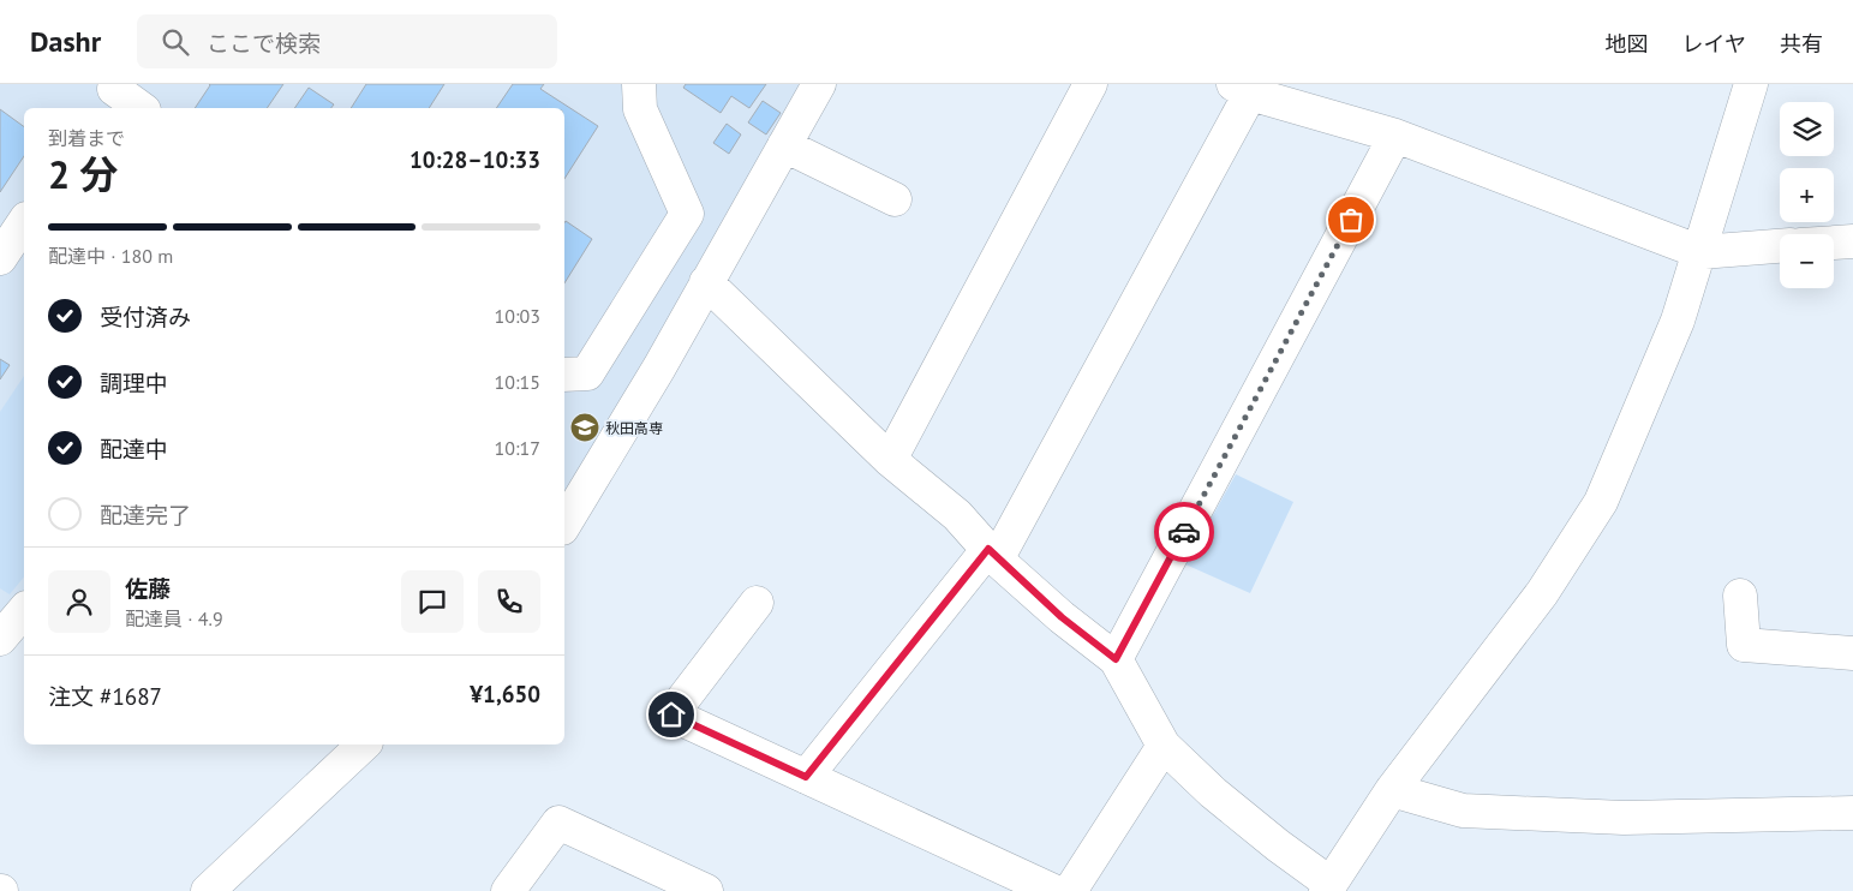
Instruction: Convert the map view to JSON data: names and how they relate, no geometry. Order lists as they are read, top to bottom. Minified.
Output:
{"places":{"school or university":["秋田高専"]},"page":{"header":"Dashr","search":"ここで検索","nav":["地図","レイヤ","共有"],"map_buttons":["+","−"],"heading":["2 分","到着まで","10:28–10:33"],"panel":["佐藤","配達員 · 4.9","注文 #1687","¥1,650"],"bar":"配達中 · 180 m","list":[["受付済み","10:03"],["調理中","10:15"],["配達中","10:17"],"配達完了"]}}
